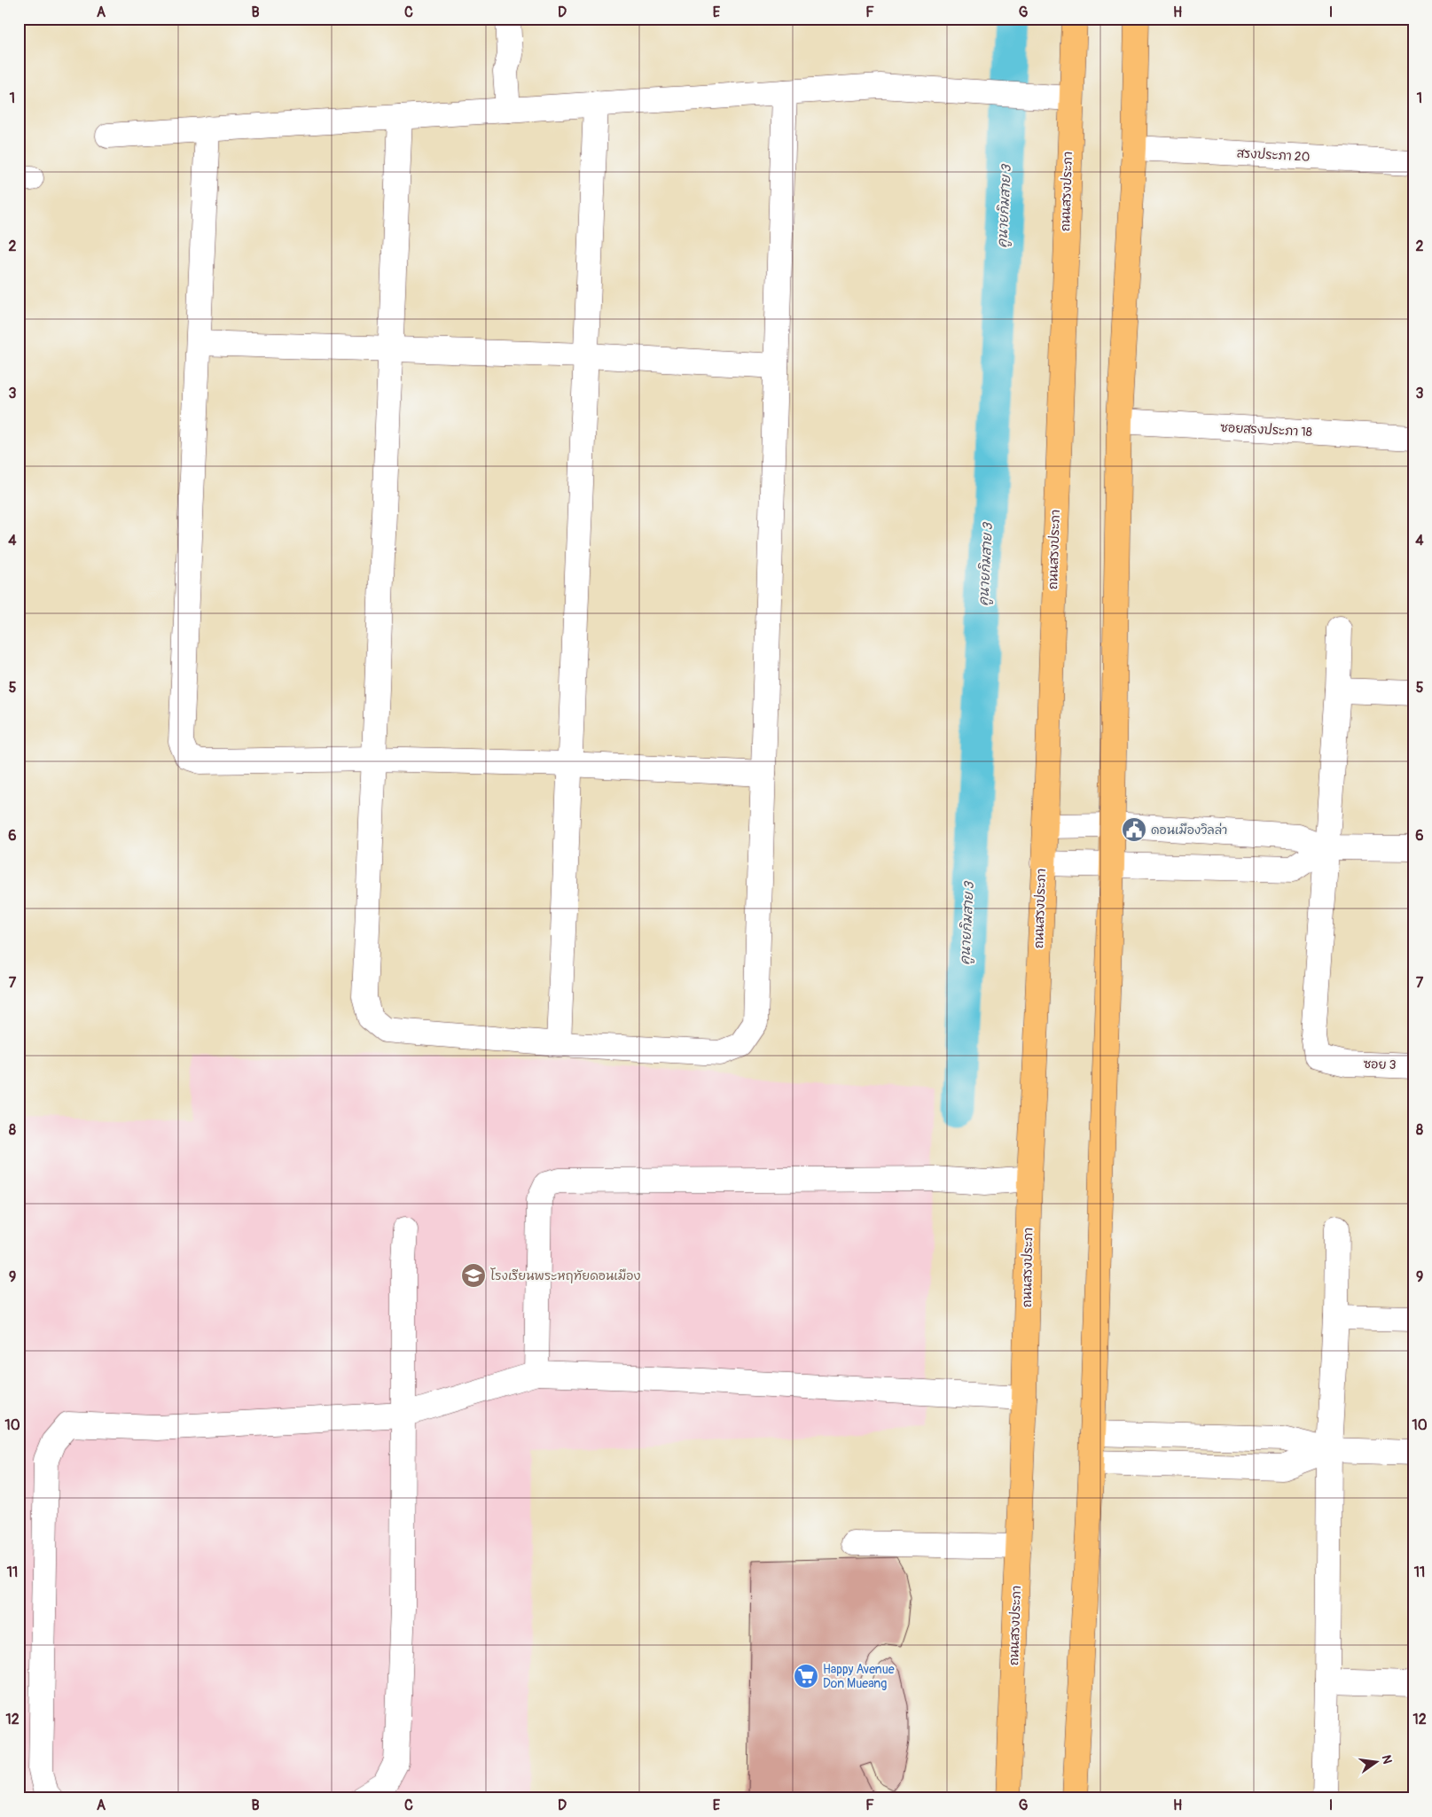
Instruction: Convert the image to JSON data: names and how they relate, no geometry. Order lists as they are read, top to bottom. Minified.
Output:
{"streets":{"main road":["ถนนสรงประภา"],"street":["สรงประภา 20","ซอยสรงประภา 18","ซอย 3"]},"water":["คูนายกิมสาย 3"],"places":{"public building":["ดอนเมืองวิลล่า"],"school or university":["โรงเรียนพระหฤทัยดอนเมือง"],"supermarket":["Happy Avenue Don Mueang"]},"north":"right","grid":{"columns":["A","B","C","D","E","F","G","H","I"],"rows":["1","2","3","4","5","6","7","8","9","10","11","12"]}}
